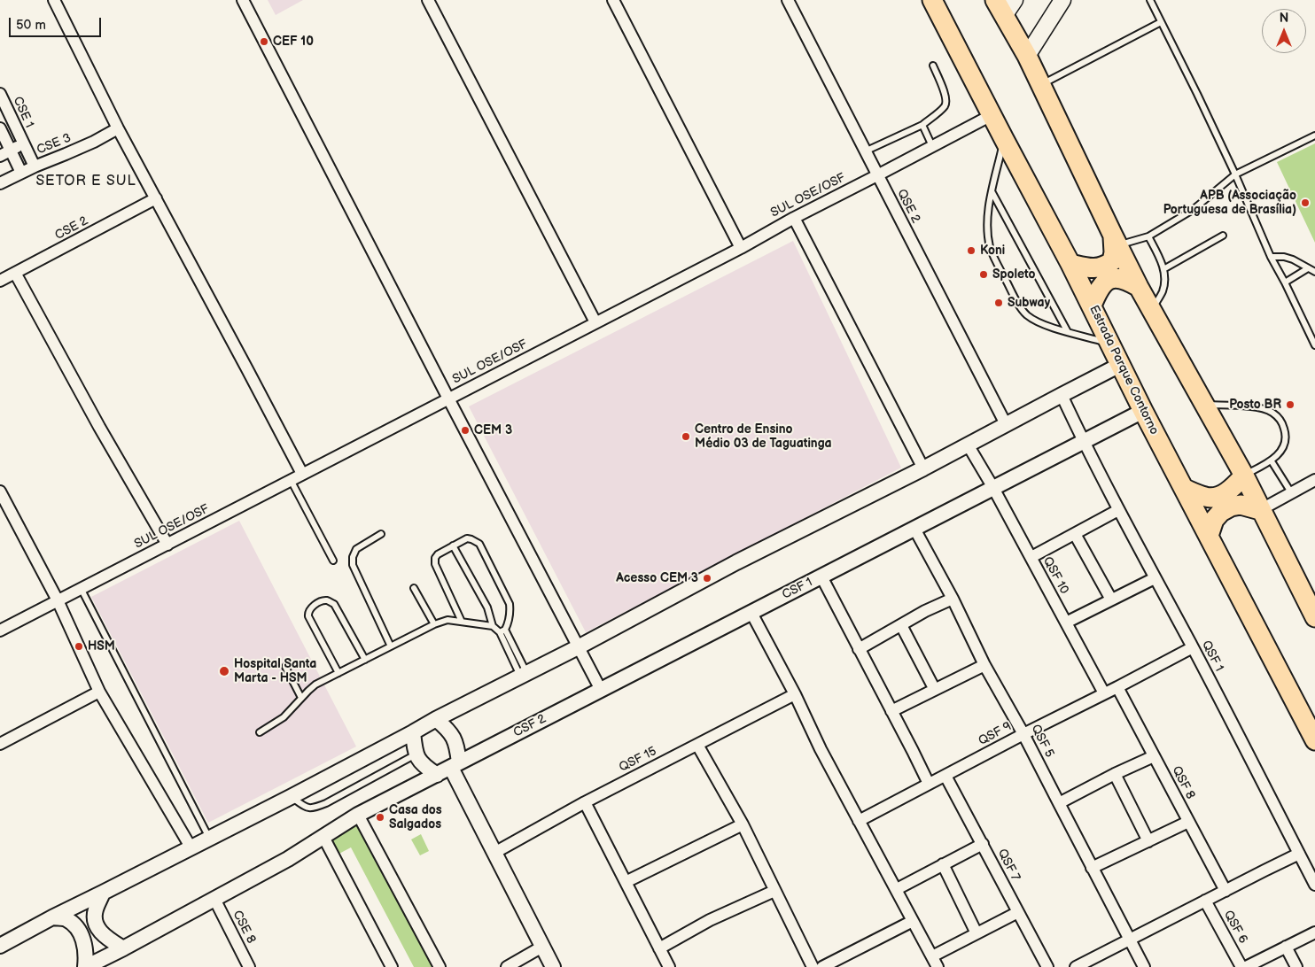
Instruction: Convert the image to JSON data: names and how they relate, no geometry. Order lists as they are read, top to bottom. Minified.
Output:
{"streets":{"highway":["Estrada Parque Contorno"],"street":["CSE 1","CSE 3","SUL OSE/OSF","QSE 2","CSE 2","QSF 10","CSF 1","QSF 1","CSF 2","QSF 9","QSF 5","QSF 15","QSF 8","QSF 7","CSE 8","QSF 6"]},"crossings":[["CSE 1","CSE 3"],["SUL OSE/OSF","QSE 2"],["SUL OSE/OSF","Estrada Parque Contorno"],["Estrada Parque Contorno","CSF 1"],["QSF 10","QSF 1"],["QSF 10","QSF 9"],["CSF 1","QSF 1"],["CSF 1","CSF 2"],["CSF 1","QSF 5"],["QSF 1","QSF 9"],["QSF 9","QSF 5"],["QSF 9","QSF 8"],["QSF 9","QSF 7"]],"districts":["SETOR E SUL"],"places":["CEF 10","APB (Associação Portuguesa de Brasília)","Koni","Spoleto","Subway","Posto BR","CEM 3","Centro de Ensino Médio 03 de Taguatinga","Acesso CEM 3","HSM","Hospital Santa Marta - HSM","Casa dos Salgados"],"scale_bar":"50 m","north":"top"}
